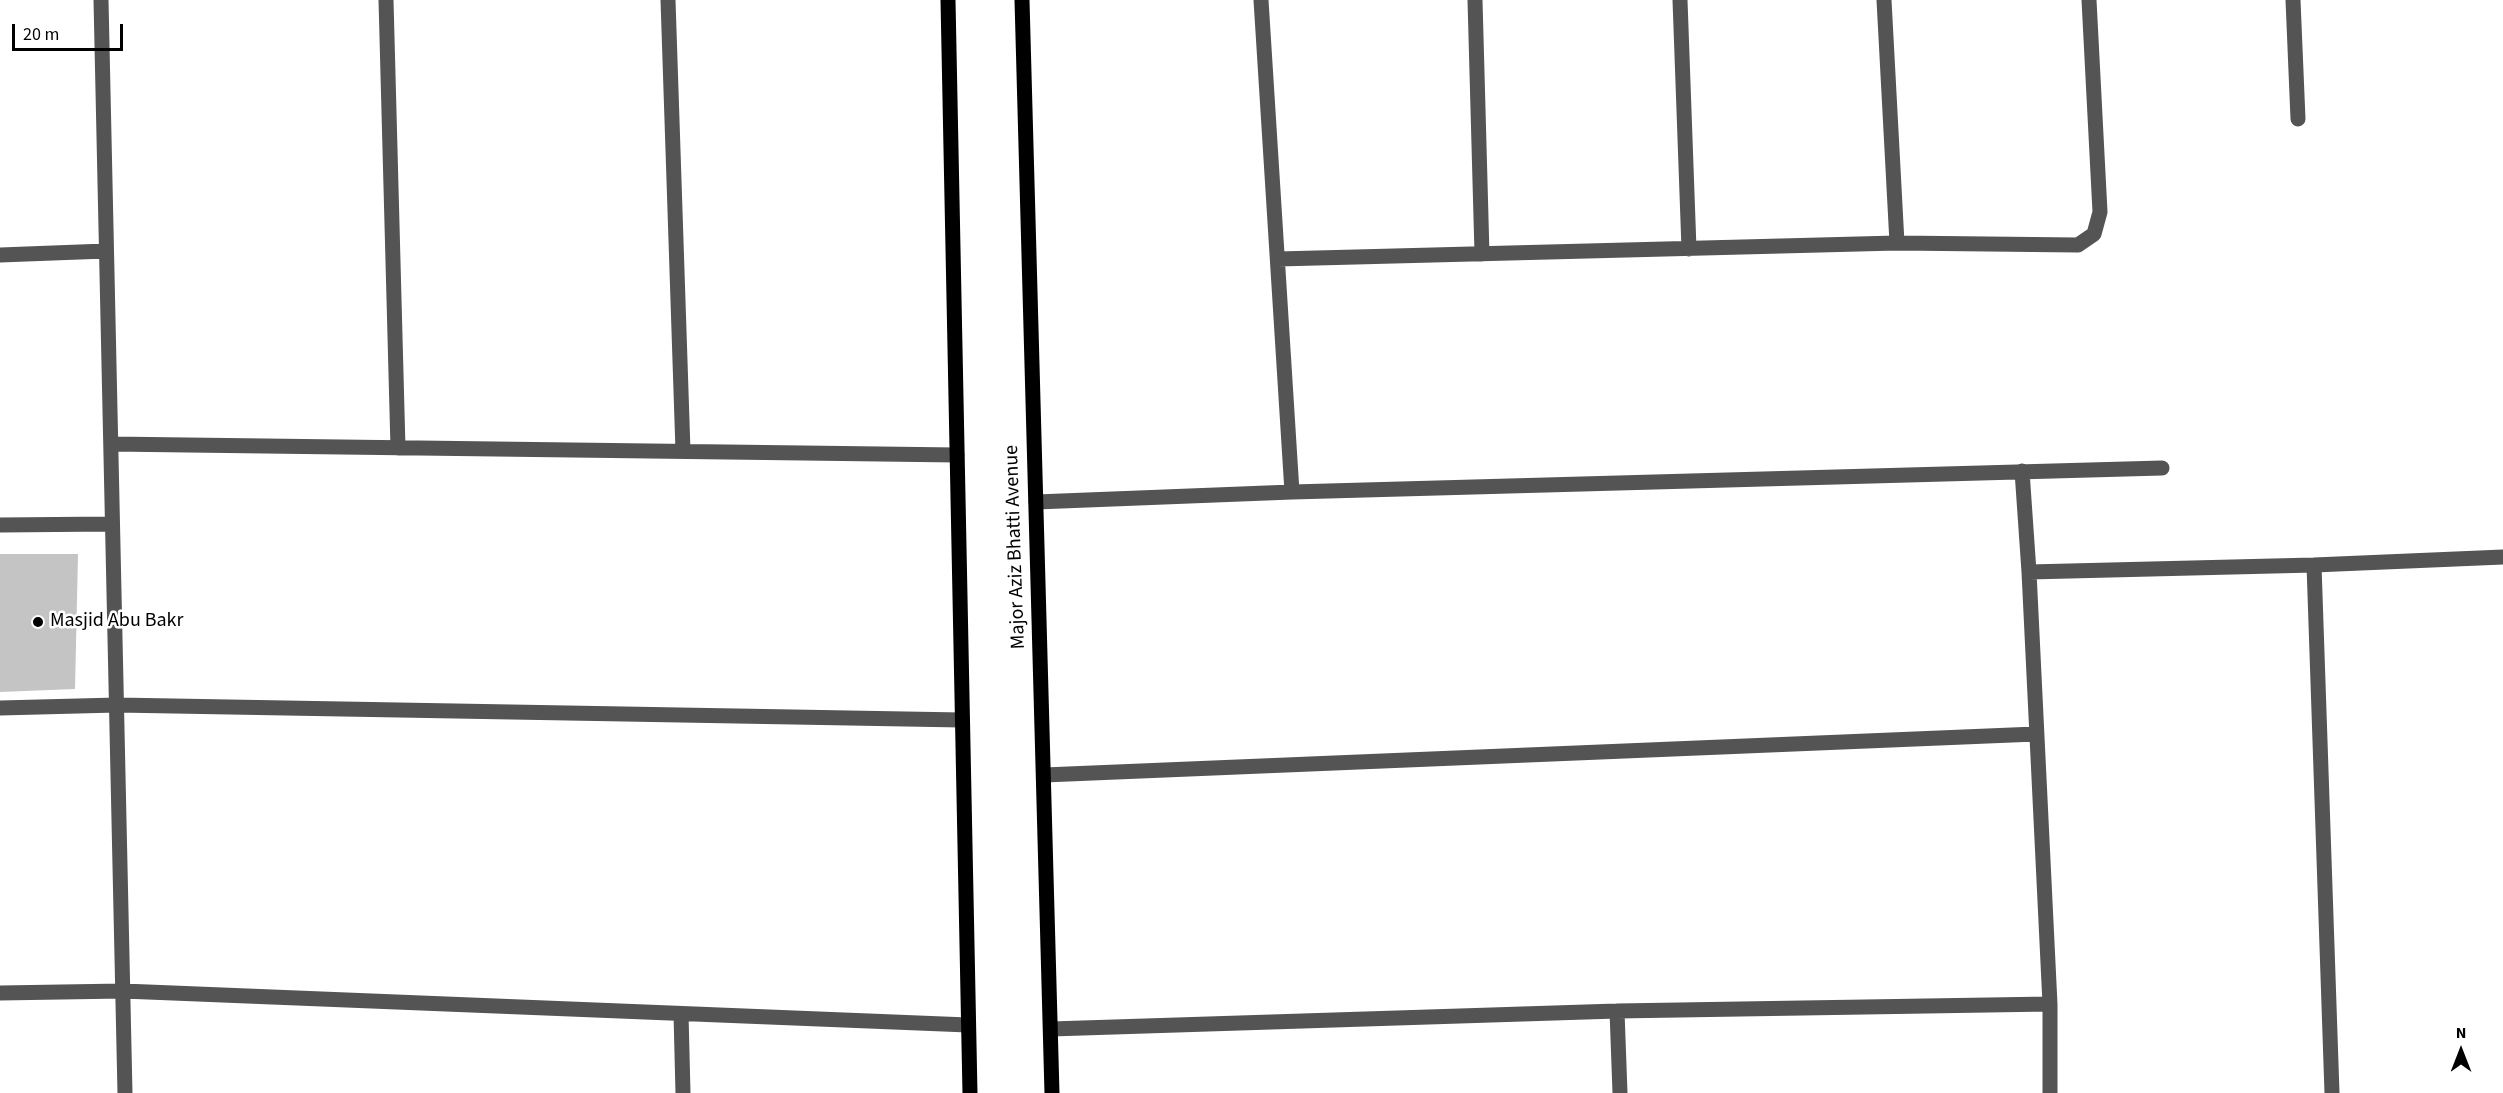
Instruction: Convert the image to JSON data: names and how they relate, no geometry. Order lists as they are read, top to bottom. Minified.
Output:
{"streets":{"main road":["Major Aziz Bhatti Avenue"]},"places":["Masjid Abu Bakr"],"scale_bar":"20 m","north":"top"}
